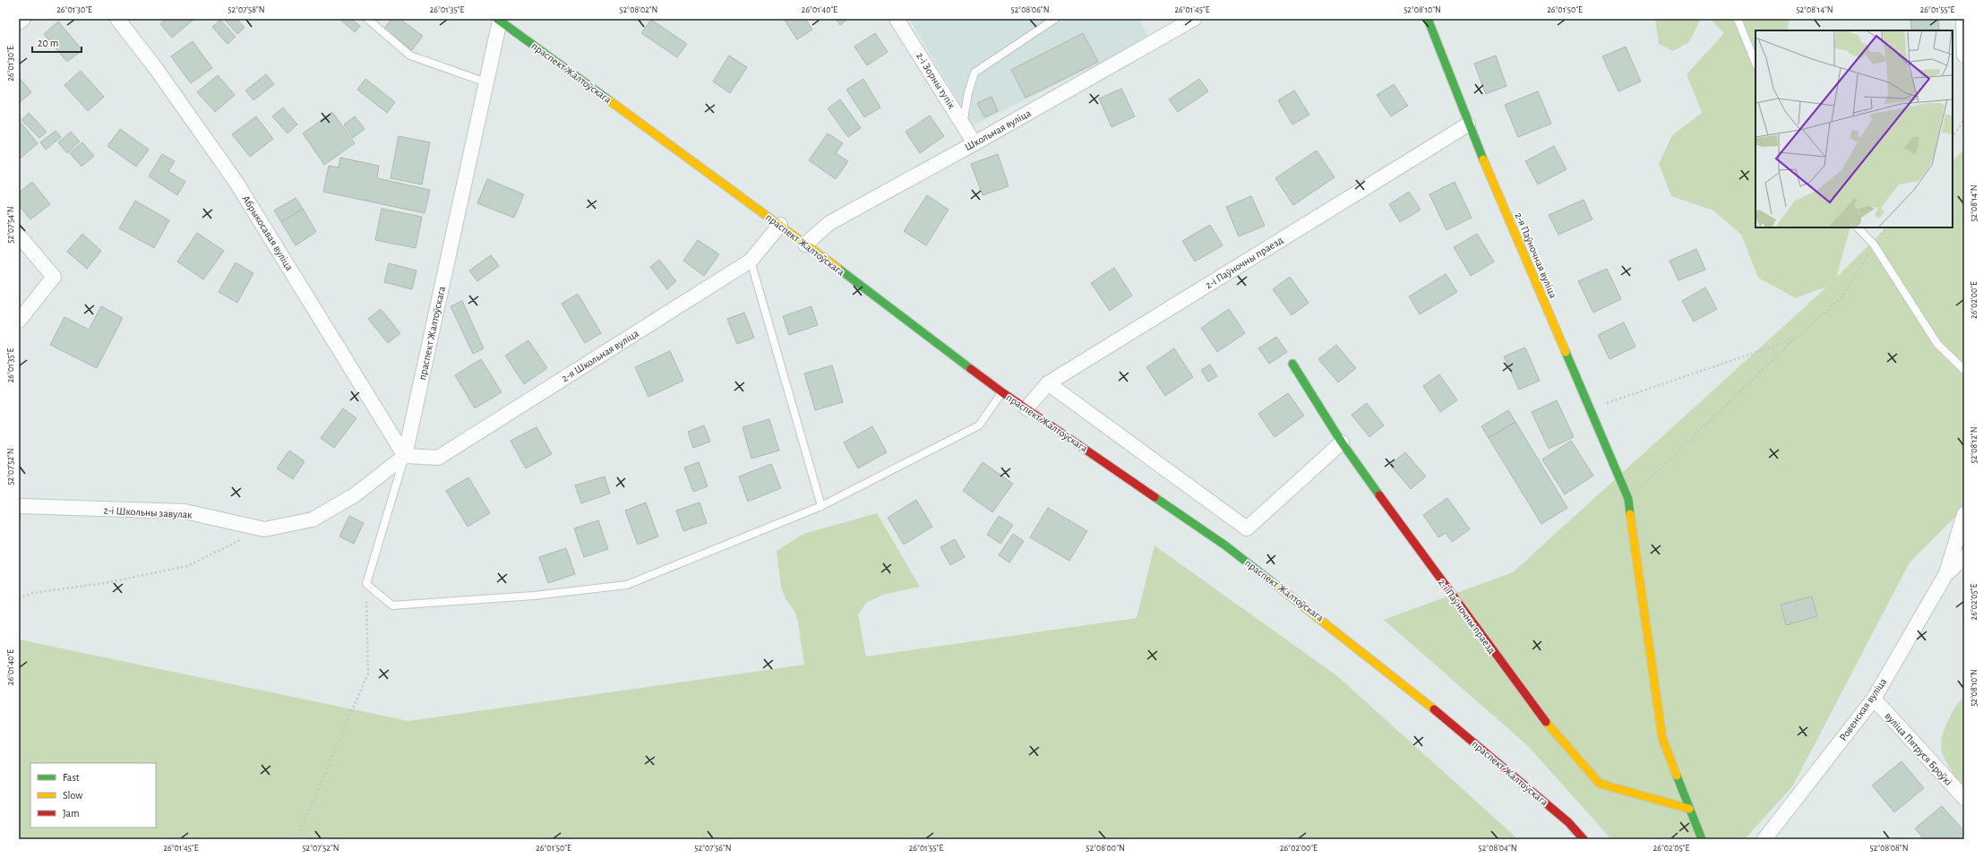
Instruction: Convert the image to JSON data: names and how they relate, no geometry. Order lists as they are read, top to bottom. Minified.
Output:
{"streets":{"street":["праспект Жалтоўскага","2-і Зорны тупік","Школьная вуліца","Абрыкосавая вуліца","2-я Паўночная вуліца","2-і Паўночны праезд","2-я Школьная вуліца","2-і Школьны завулак","Ровенская вуліца","вуліца Пятруся Броўкі"]},"crossings":[["праспект Жалтоўскага","Школьная вуліца"],["праспект Жалтоўскага","Абрыкосавая вуліца"],["праспект Жалтоўскага","2-і Паўночны праезд"],["праспект Жалтоўскага","2-я Школьная вуліца"],["праспект Жалтоўскага","2-і Школьны завулак"],["2-і Зорны тупік","Школьная вуліца"],["Абрыкосавая вуліца","2-я Школьная вуліца"],["Абрыкосавая вуліца","2-і Школьны завулак"],["2-я Паўночная вуліца","2-і Паўночны праезд"],["2-я Школьная вуліца","2-і Школьны завулак"],["Ровенская вуліца","вуліца Пятруся Броўкі"]],"legend":["Fast","Slow","Jam"],"scale_bar":"20 m","coordinates":["26°01'30\"E","52°07'58\"N","26°01'35\"E","52°08'02\"N","26°01'40\"E","52°08'06\"N","26°01'45\"E","52°08'10\"N","26°01'50\"E","52°08'14\"N","26°01'55\"E","52°07'54\"N","26°02'00\"E","52°08'12\"N","52°07'52\"N","26°02'05\"E","52°07'56\"N","52°08'00\"N","52°08'04\"N","52°08'08\"N"]}
